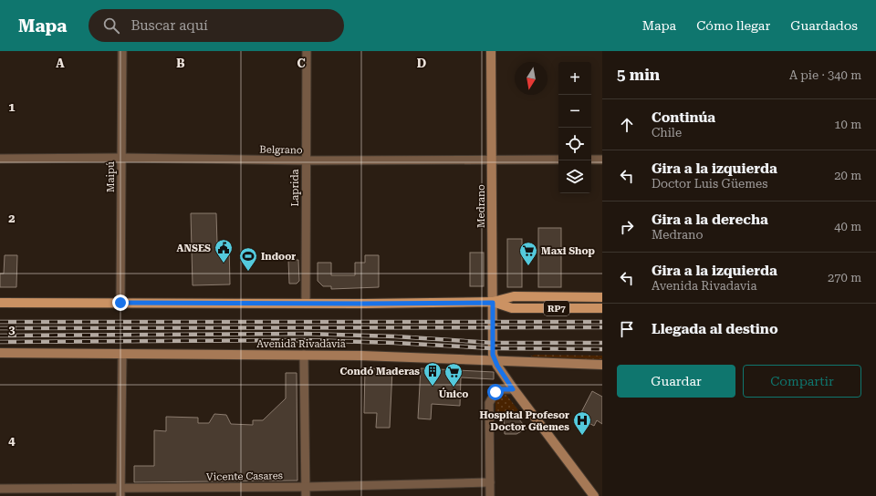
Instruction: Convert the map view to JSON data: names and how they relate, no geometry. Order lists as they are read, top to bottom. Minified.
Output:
{"streets":{"main road":["Medrano","RP7","Avenida Rivadavia"],"street":["Belgrano","Maipú","Laprida","Vicente Casares"]},"crossings":[["Belgrano","Maipú"],["Belgrano","Laprida"],["Belgrano","Medrano"],["Maipú","RP7"],["Laprida","RP7"],["Medrano","RP7"],["Medrano","Avenida Rivadavia"]],"places":{"public building":["ANSES"],"supermarket":["Maxi Shop","Único"],"sports":["Indoor"],"building":["Condó Maderas"],"hospital":["Hospital Profesor Doctor Güemes"]},"north":"bottom","page":{"header":"Mapa","search":"Buscar aquí","nav":["Mapa","Cómo llegar","Guardados"],"heading":["5 min","A pie · 340 m"],"map_buttons":["+","−"],"list":[["Continúa","Chile","10 m"],["Gira a la izquierda","Doctor Luis Güemes","20 m"],["Gira a la derecha","Medrano","40 m"],["Gira a la izquierda","Avenida Rivadavia","270 m"],"Llegada al destino"],"buttons":["Guardar","Compartir"]},"grid":{"columns":["A","B","C","D"],"rows":["1","2","3","4"]}}
